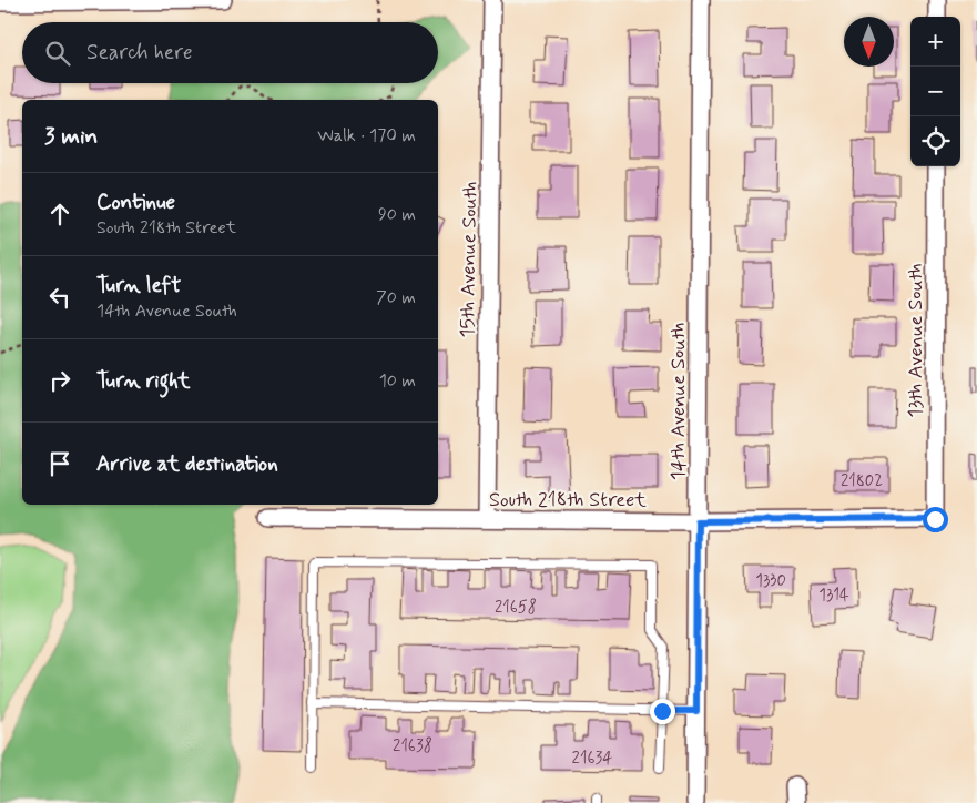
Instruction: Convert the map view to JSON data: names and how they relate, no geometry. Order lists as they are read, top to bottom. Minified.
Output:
{"streets":{"street":["15th Avenue South","13th Avenue South","14th Avenue South","South 218th Street"]},"crossings":[["15th Avenue South","South 218th Street"],["13th Avenue South","South 218th Street"],["14th Avenue South","South 218th Street"]],"house_numbers":["21802","1330","1314","21658","21638","21634"],"north":"bottom","page":{"map_buttons":["+","−"],"search":"Search here","heading":["3 min","Walk · 170 m"],"list":[["Continue","South 218th Street","90 m"],["Turn left","14th Avenue South","70 m"],["Turn right","10 m"],"Arrive at destination"]}}
